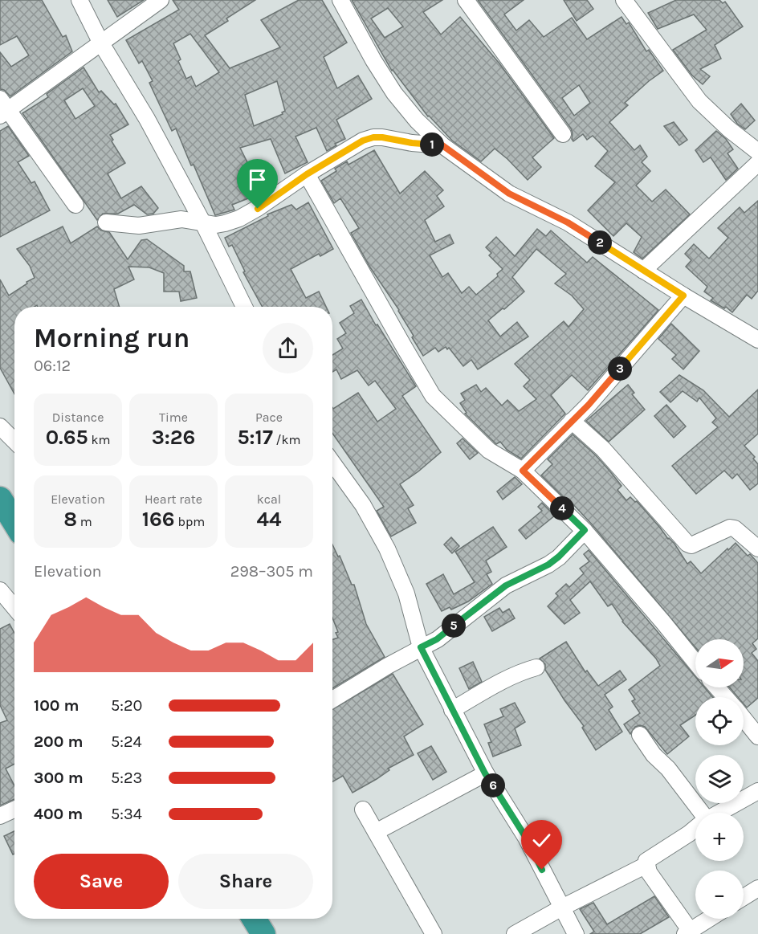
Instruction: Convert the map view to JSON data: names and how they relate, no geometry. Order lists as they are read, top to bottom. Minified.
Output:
{"north":"right","page":{"pins":["1","2","3","4","5","6"],"heading":["Morning run","06:12"],"stats":[["Distance","0.65 km"],["Time","3:26"],["Pace","5:17 /km"],["Elevation","8 m"],["Heart rate","166 bpm"],["kcal","44"]],"chart":["Elevation","298–305 m"],"map_buttons":["+","−"],"list":[{"name":"100 m","note":"5:20"},{"name":"200 m","note":"5:24"},{"name":"300 m","note":"5:23"},{"name":"400 m","note":"5:34"}],"buttons":["Save","Share"]}}
